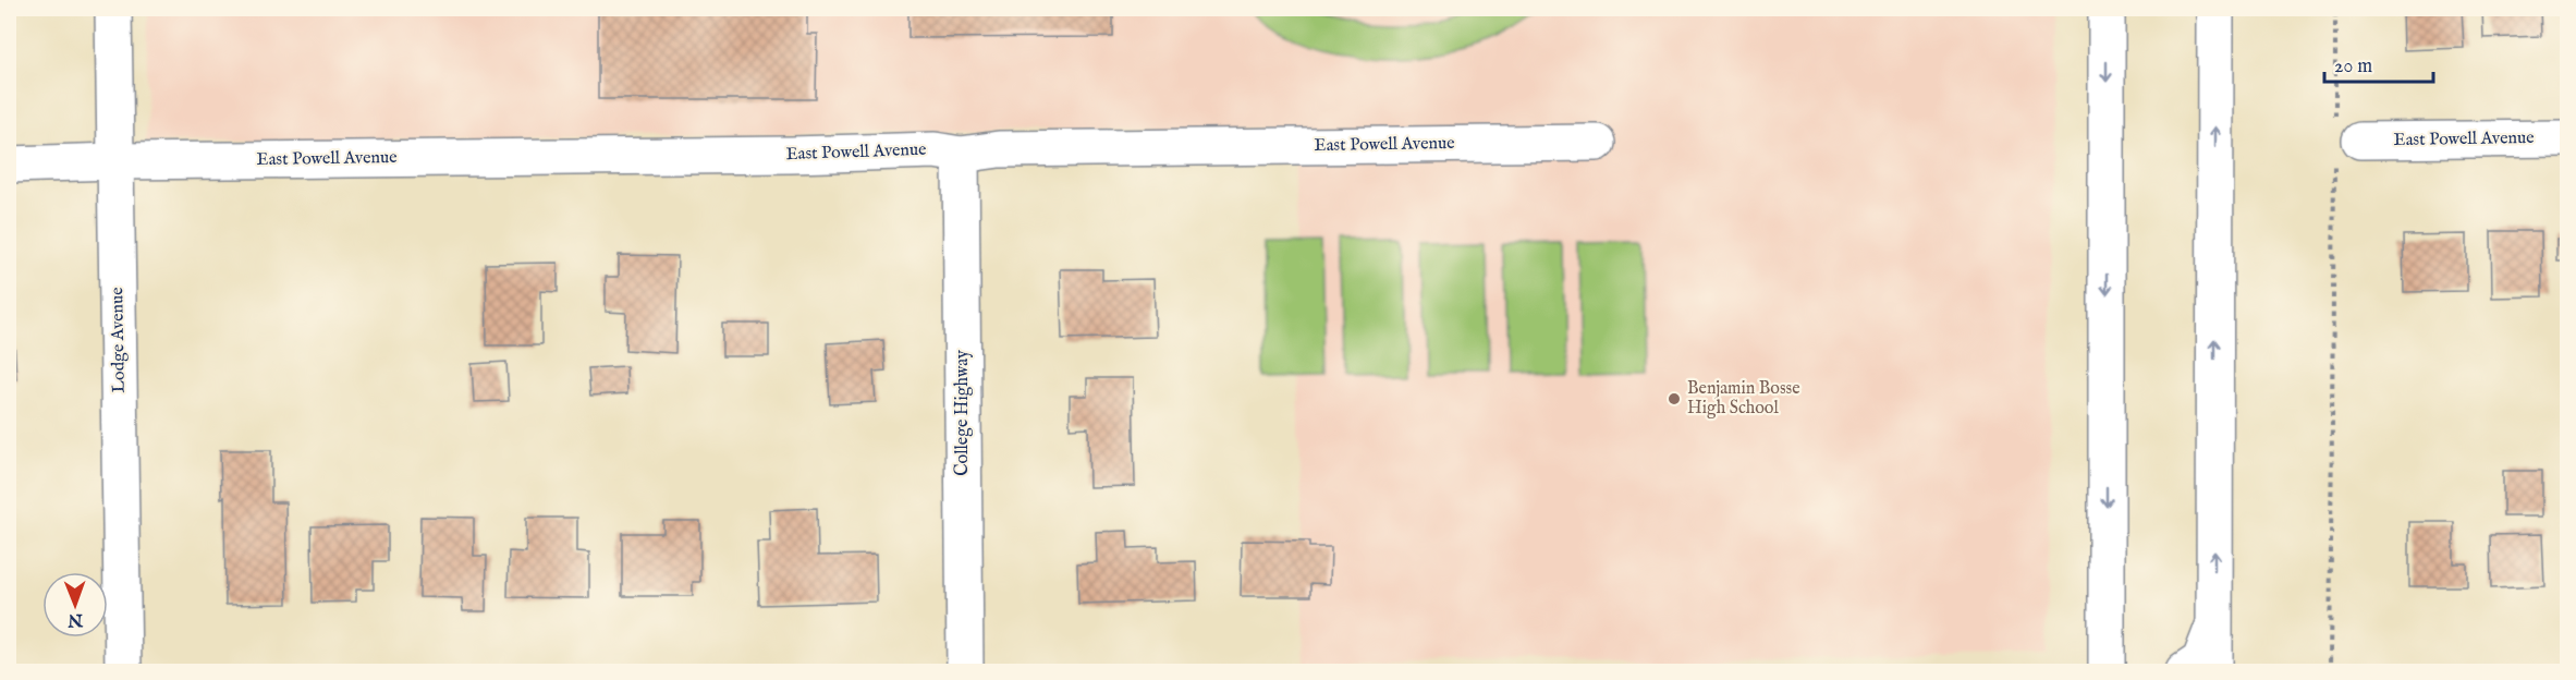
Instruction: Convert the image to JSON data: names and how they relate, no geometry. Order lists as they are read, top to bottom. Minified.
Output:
{"streets":{"main road":["East Powell Avenue","Lodge Avenue","College Highway"]},"crossings":[["East Powell Avenue","Lodge Avenue"],["East Powell Avenue","College Highway"]],"places":["Benjamin Bosse High School"],"scale_bar":"20 m","north":"bottom"}
